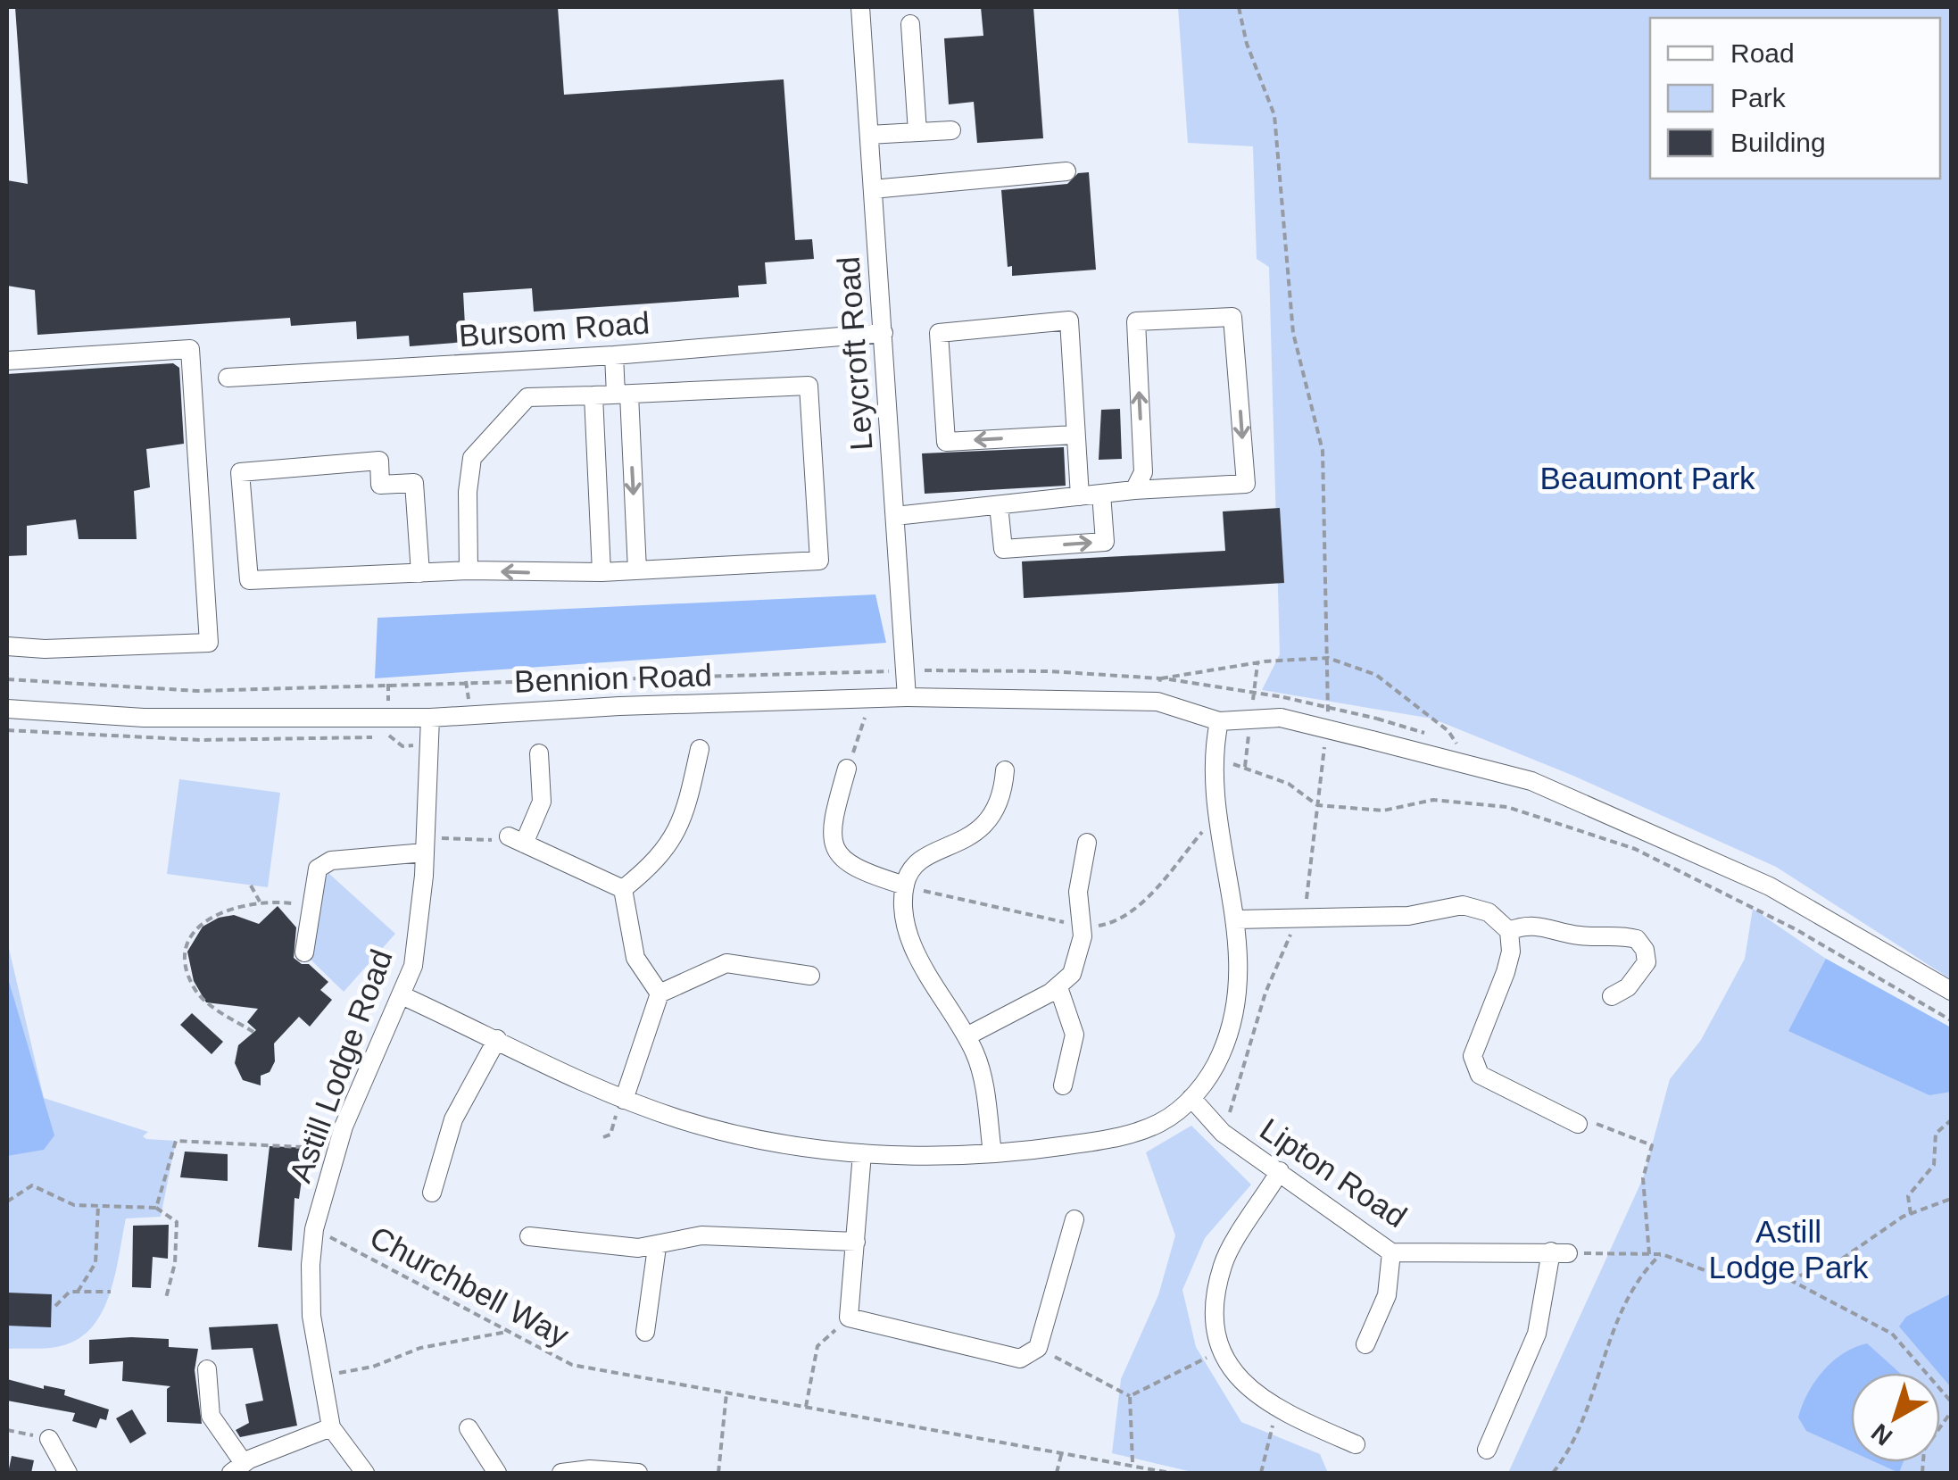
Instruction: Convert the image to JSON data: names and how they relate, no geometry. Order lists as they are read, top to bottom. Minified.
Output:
{"streets":{"street":["Bursom Road","Leycroft Road","Bennion Road","Astill Lodge Road","Lipton Road"],"path":["Churchbell Way"]},"crossings":[["Bursom Road","Leycroft Road"],["Leycroft Road","Bennion Road"],["Bennion Road","Astill Lodge Road"],["Astill Lodge Road","Churchbell Way"]],"parks":["Beaumont Park","Astill Lodge Park"],"legend":["Road","Park","Building"],"north":"bottom left"}
